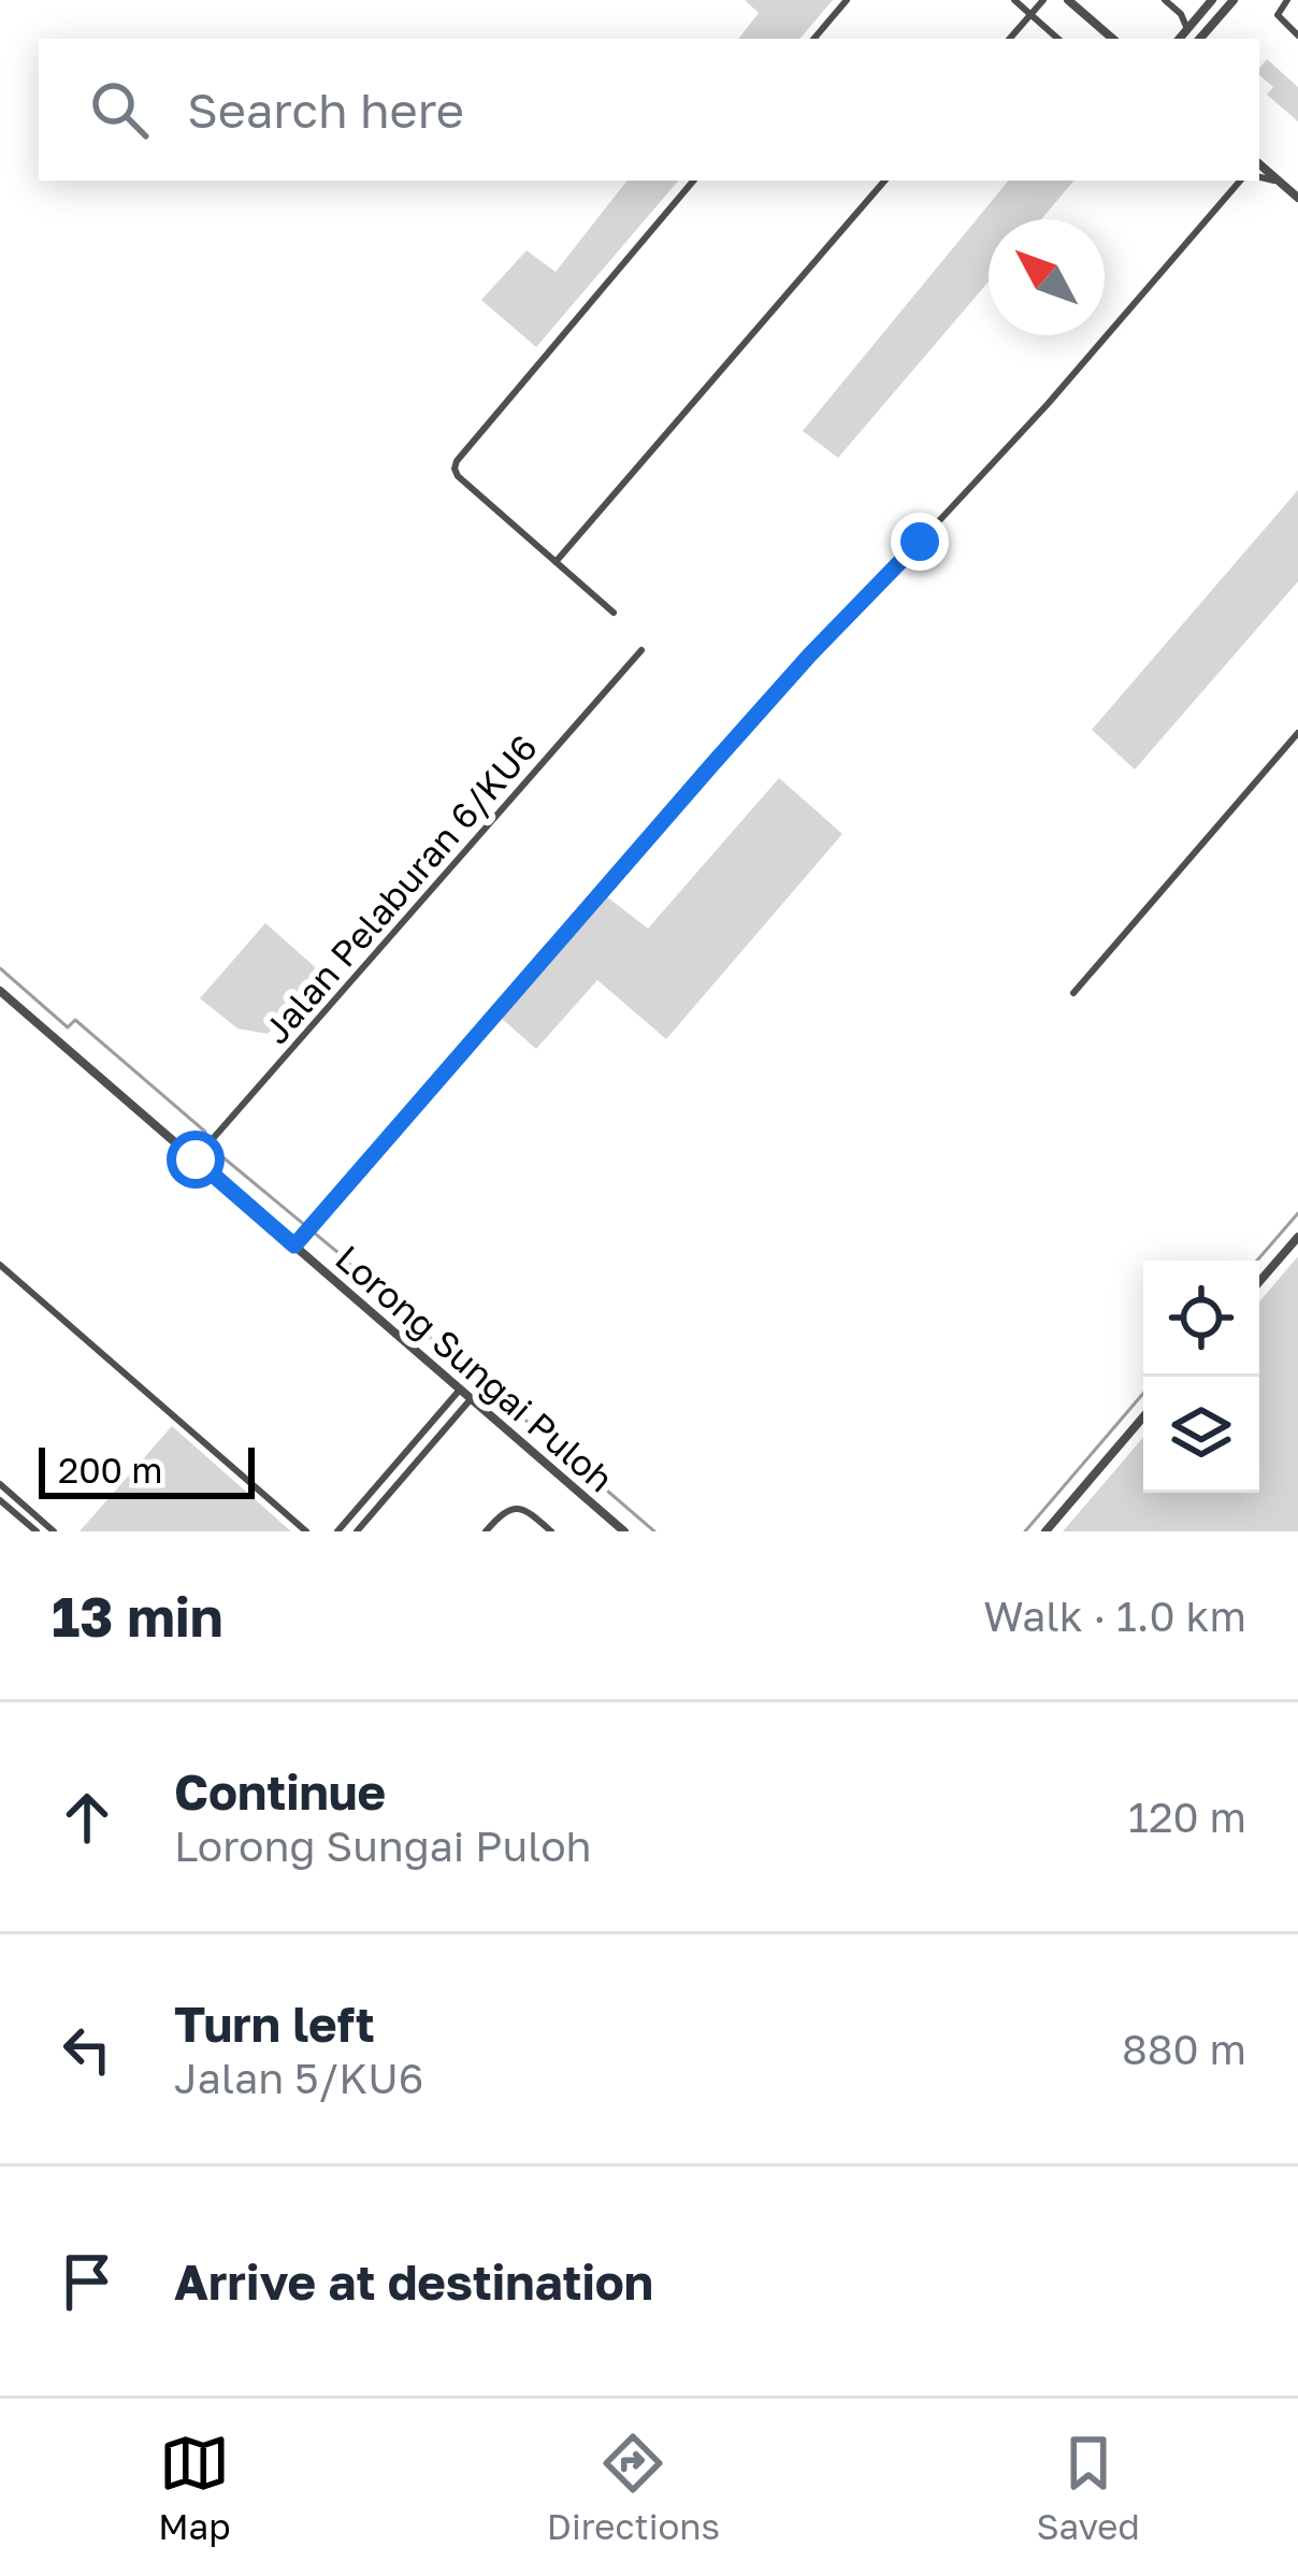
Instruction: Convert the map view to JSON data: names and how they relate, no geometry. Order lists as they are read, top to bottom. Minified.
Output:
{"streets":{"street":["Jalan Pelaburan 6/KU6","Lorong Sungai Puloh"]},"crossings":[["Jalan Pelaburan 6/KU6","Lorong Sungai Puloh"]],"scale_bar":"200 m","north":"top left","page":{"search":"Search here","scale":"200 m","heading":["13 min","Walk · 1.0 km"],"list":[["Continue","Lorong Sungai Puloh","120 m"],["Turn left","Jalan 5/KU6","880 m"],"Arrive at destination"],"nav":["Map","Directions","Saved"]}}
